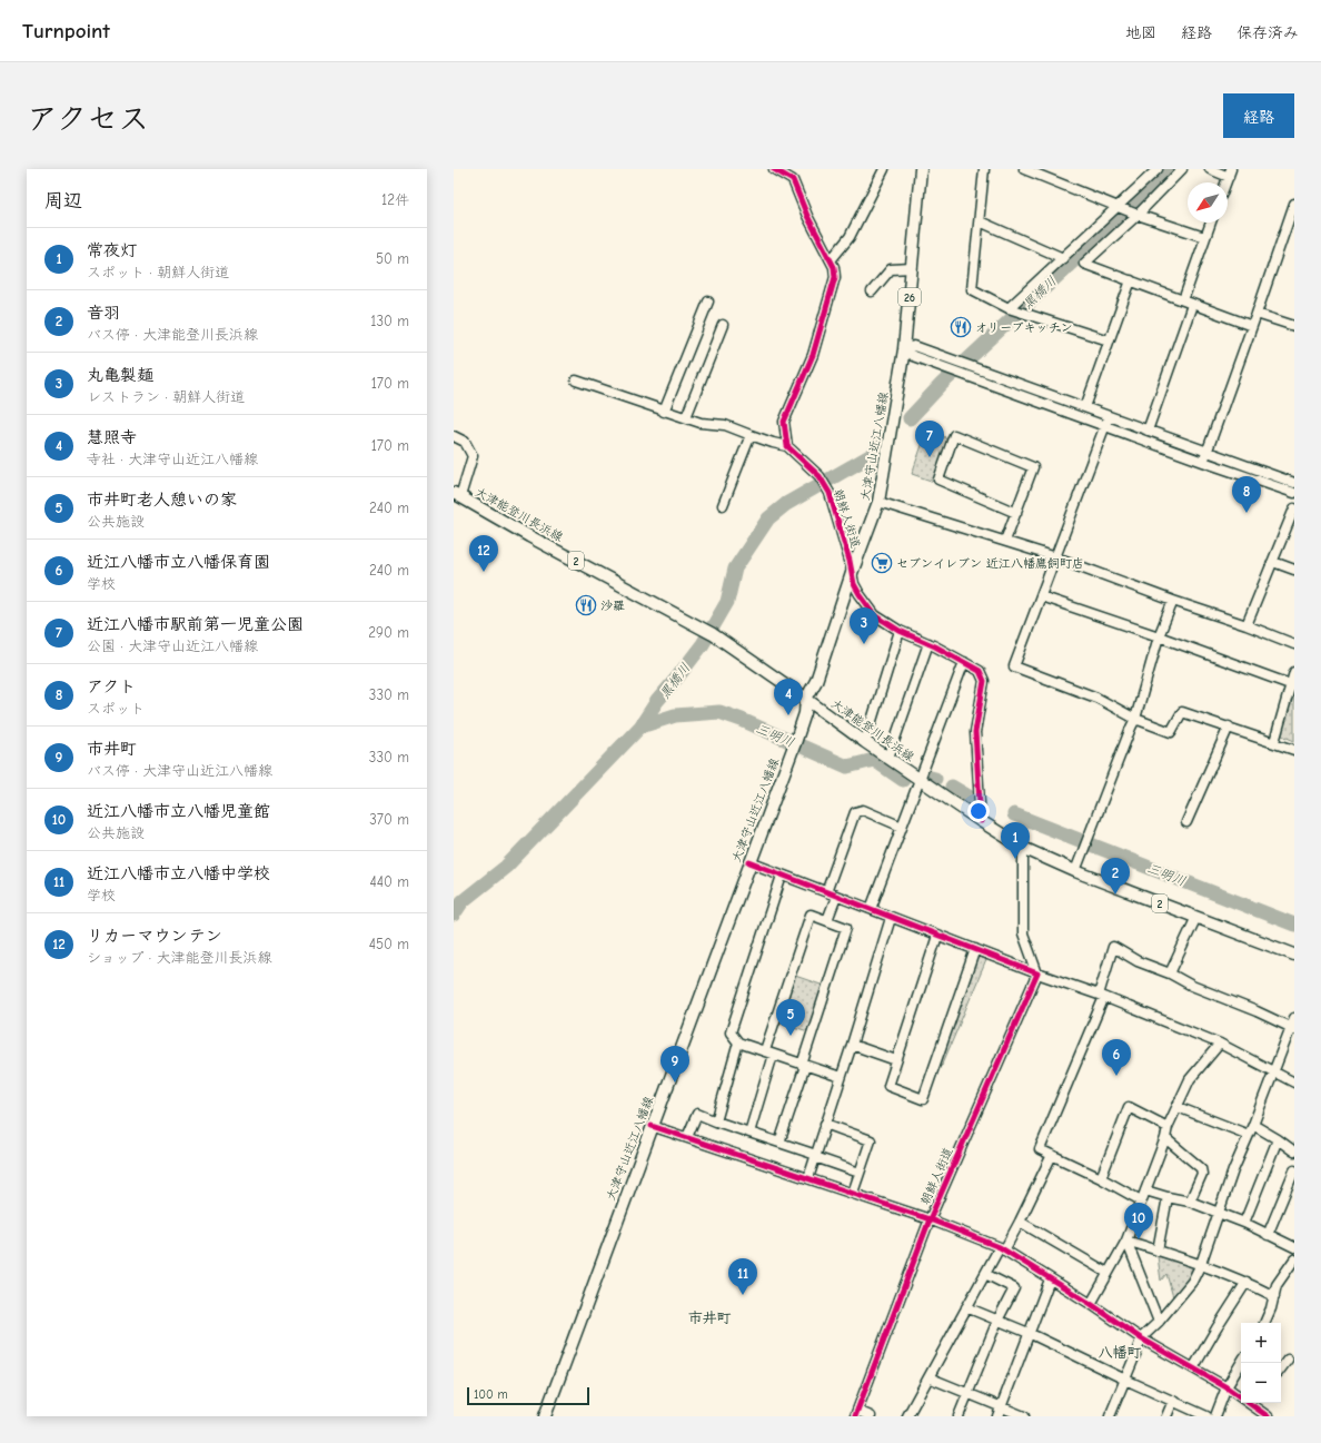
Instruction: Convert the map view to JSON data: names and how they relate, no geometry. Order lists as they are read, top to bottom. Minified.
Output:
{"streets":{"main road":["26","大津守山近江八幡線","大津能登川長浜線","2"],"street":["朝鮮人街道"]},"crossings":[["大津守山近江八幡線","大津能登川長浜線"],["大津守山近江八幡線","朝鮮人街道"],["大津能登川長浜線","朝鮮人街道"]],"districts":["市井町","八幡町"],"water":["黒橋川","三明川"],"places":{"restaurant":["オリーブキッチン","沙羅"],"supermarket":["セブンイレブン 近江八幡鷹飼町店"]},"scale_bar":"100 m","north":"bottom left","page":{"header":"Turnpoint","nav":["地図","経路","保存済み"],"title":"アクセス","buttons":"経路","heading":["周辺","12件"],"list":[{"mark":"1","name":"常夜灯","note":"スポット · 朝鮮人街道","value":"50 m"},{"mark":"2","name":"音羽","note":"バス停 · 大津能登川長浜線","value":"130 m"},{"mark":"3","name":"丸亀製麺","note":"レストラン · 朝鮮人街道","value":"170 m"},{"mark":"4","name":"慧照寺","note":"寺社 · 大津守山近江八幡線","value":"170 m"},{"mark":"5","name":"市井町老人憩いの家","note":"公共施設","value":"240 m"},{"mark":"6","name":"近江八幡市立八幡保育園","note":"学校","value":"240 m"},{"mark":"7","name":"近江八幡市駅前第一児童公園","note":"公園 · 大津守山近江八幡線","value":"290 m"},{"mark":"8","name":"アクト","note":"スポット","value":"330 m"},{"mark":"9","name":"市井町","note":"バス停 · 大津守山近江八幡線","value":"330 m"},{"mark":"10","name":"近江八幡市立八幡児童館","note":"公共施設","value":"370 m"},{"mark":"11","name":"近江八幡市立八幡中学校","note":"学校","value":"440 m"},{"mark":"12","name":"リカーマウンテン","note":"ショップ · 大津能登川長浜線","value":"450 m"}],"pins":["7","8","12","3","4","1","2","5","6","9","10","11"],"map_buttons":["+","−"],"scale":"100 m"}}
